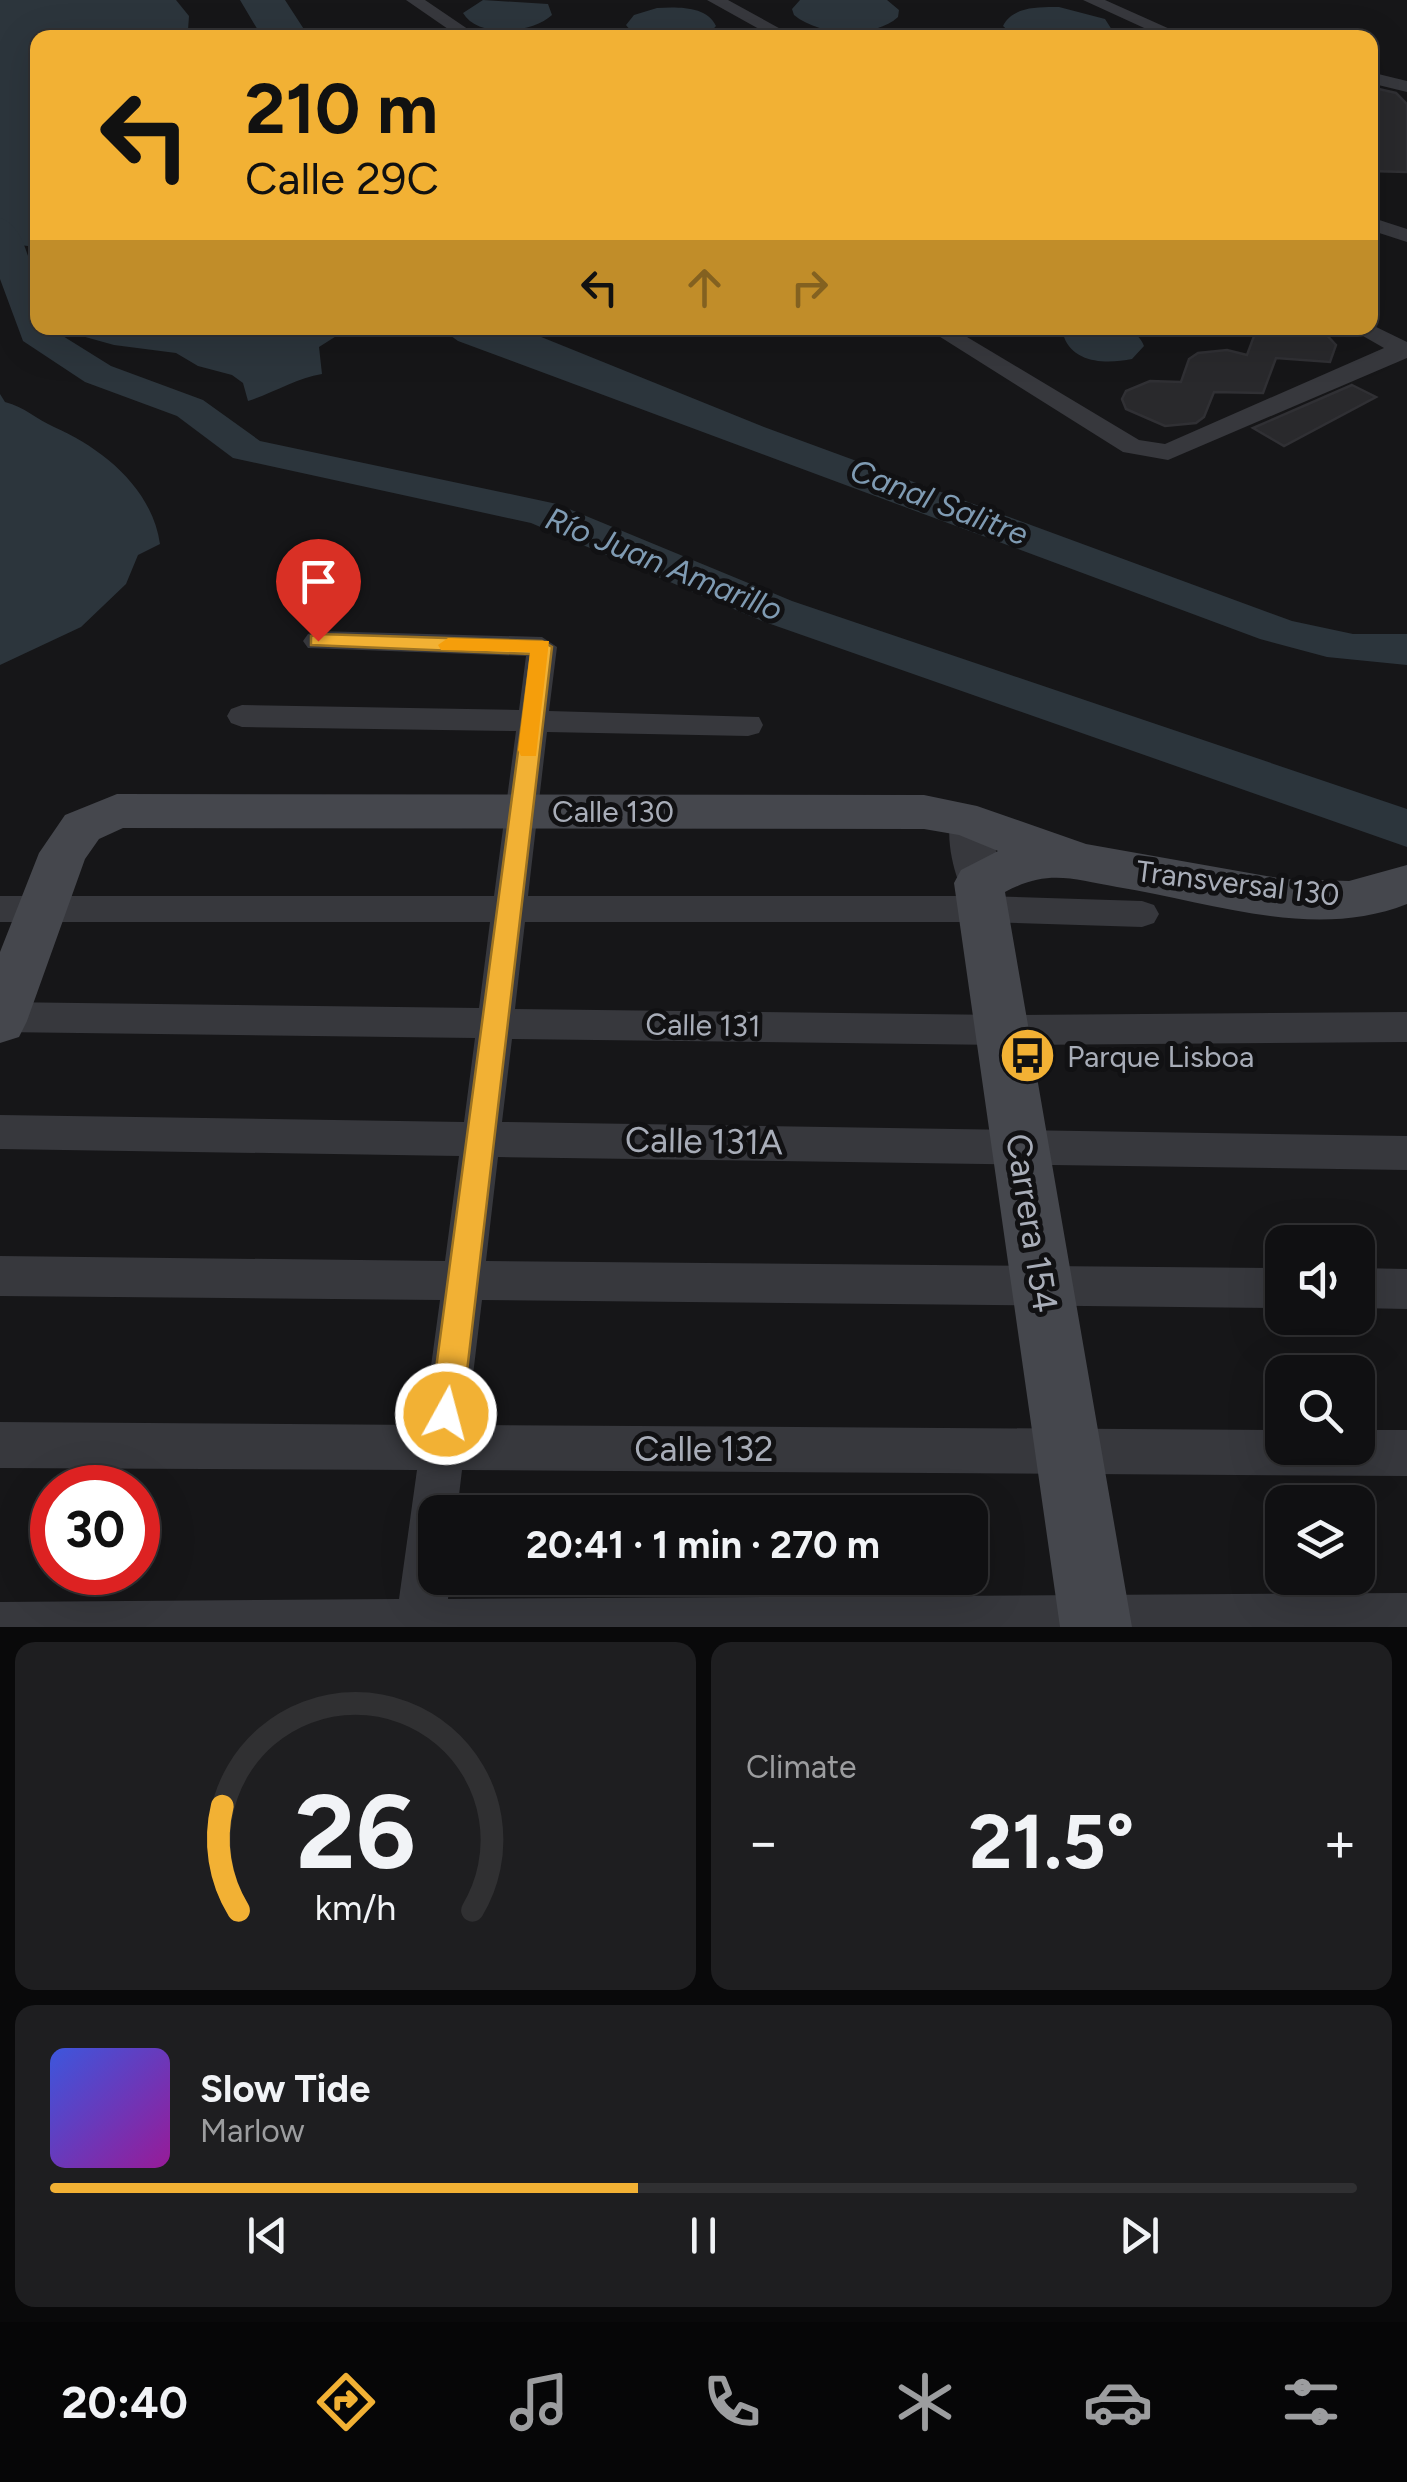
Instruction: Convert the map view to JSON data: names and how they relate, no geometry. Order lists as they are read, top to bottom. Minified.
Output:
{"streets":{"main road":["Calle 130","Transversal 130","Carrera 154"],"street":["Calle 131","Calle 131A","Calle 132"]},"crossings":[["Calle 130","Transversal 130"],["Calle 130","Carrera 154"],["Transversal 130","Carrera 154"],["Calle 131","Carrera 154"],["Calle 131A","Carrera 154"],["Carrera 154","Calle 132"]],"water":["Canal Salitre","Río Juan Amarillo"],"places":{"bus stop":["Parque Lisboa"]},"page":{"turn":["210 m","Calle 29C"],"limit":"30","trip":"20:41 · 1 min · 270 m","tile":"Climate","heat":["−","21.5°","+"],"song":["Slow Tide","Marlow"],"tabs":"20:40","gauge":["26","km/h"]}}
